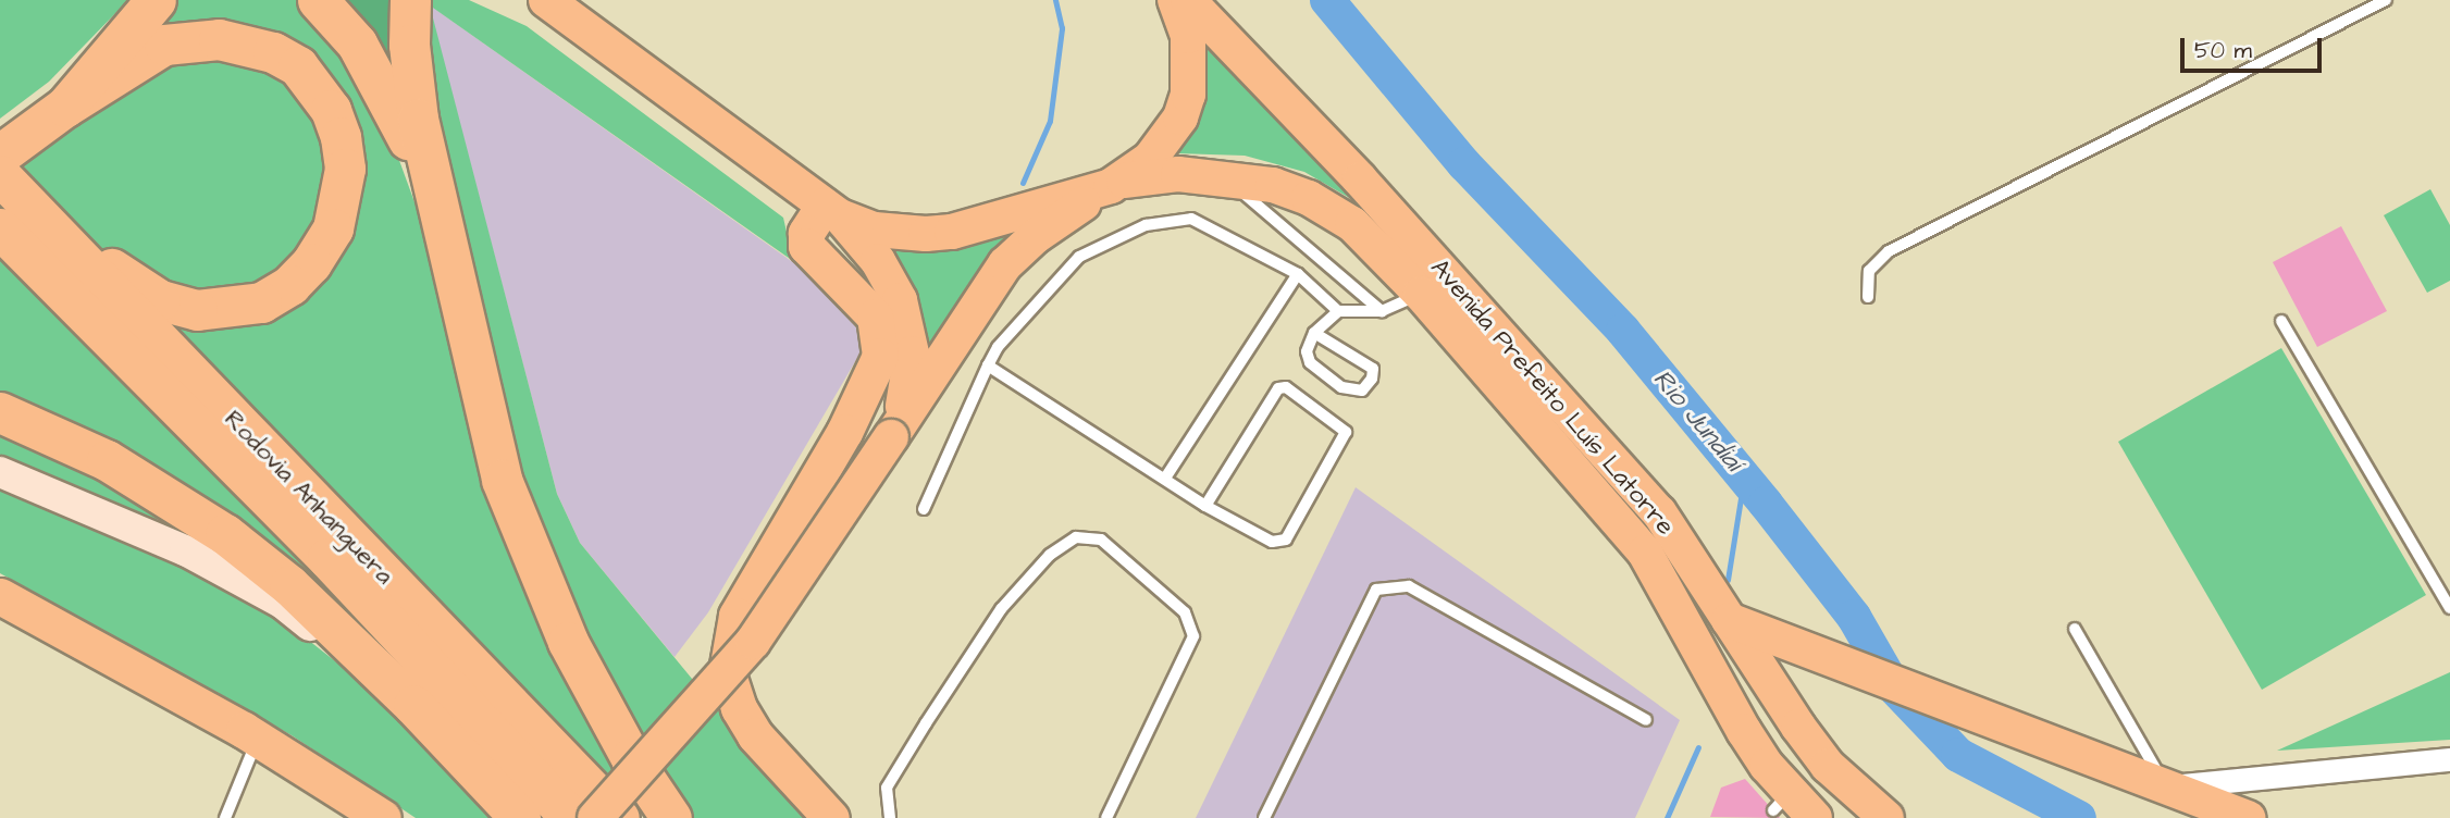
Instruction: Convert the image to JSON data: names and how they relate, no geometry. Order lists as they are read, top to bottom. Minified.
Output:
{"streets":{"highway":["Rodovia Anhanguera"],"main road":["Avenida Prefeito Luís Latorre"]},"water":["Rio Jundiaí"],"scale_bar":"50 m"}
